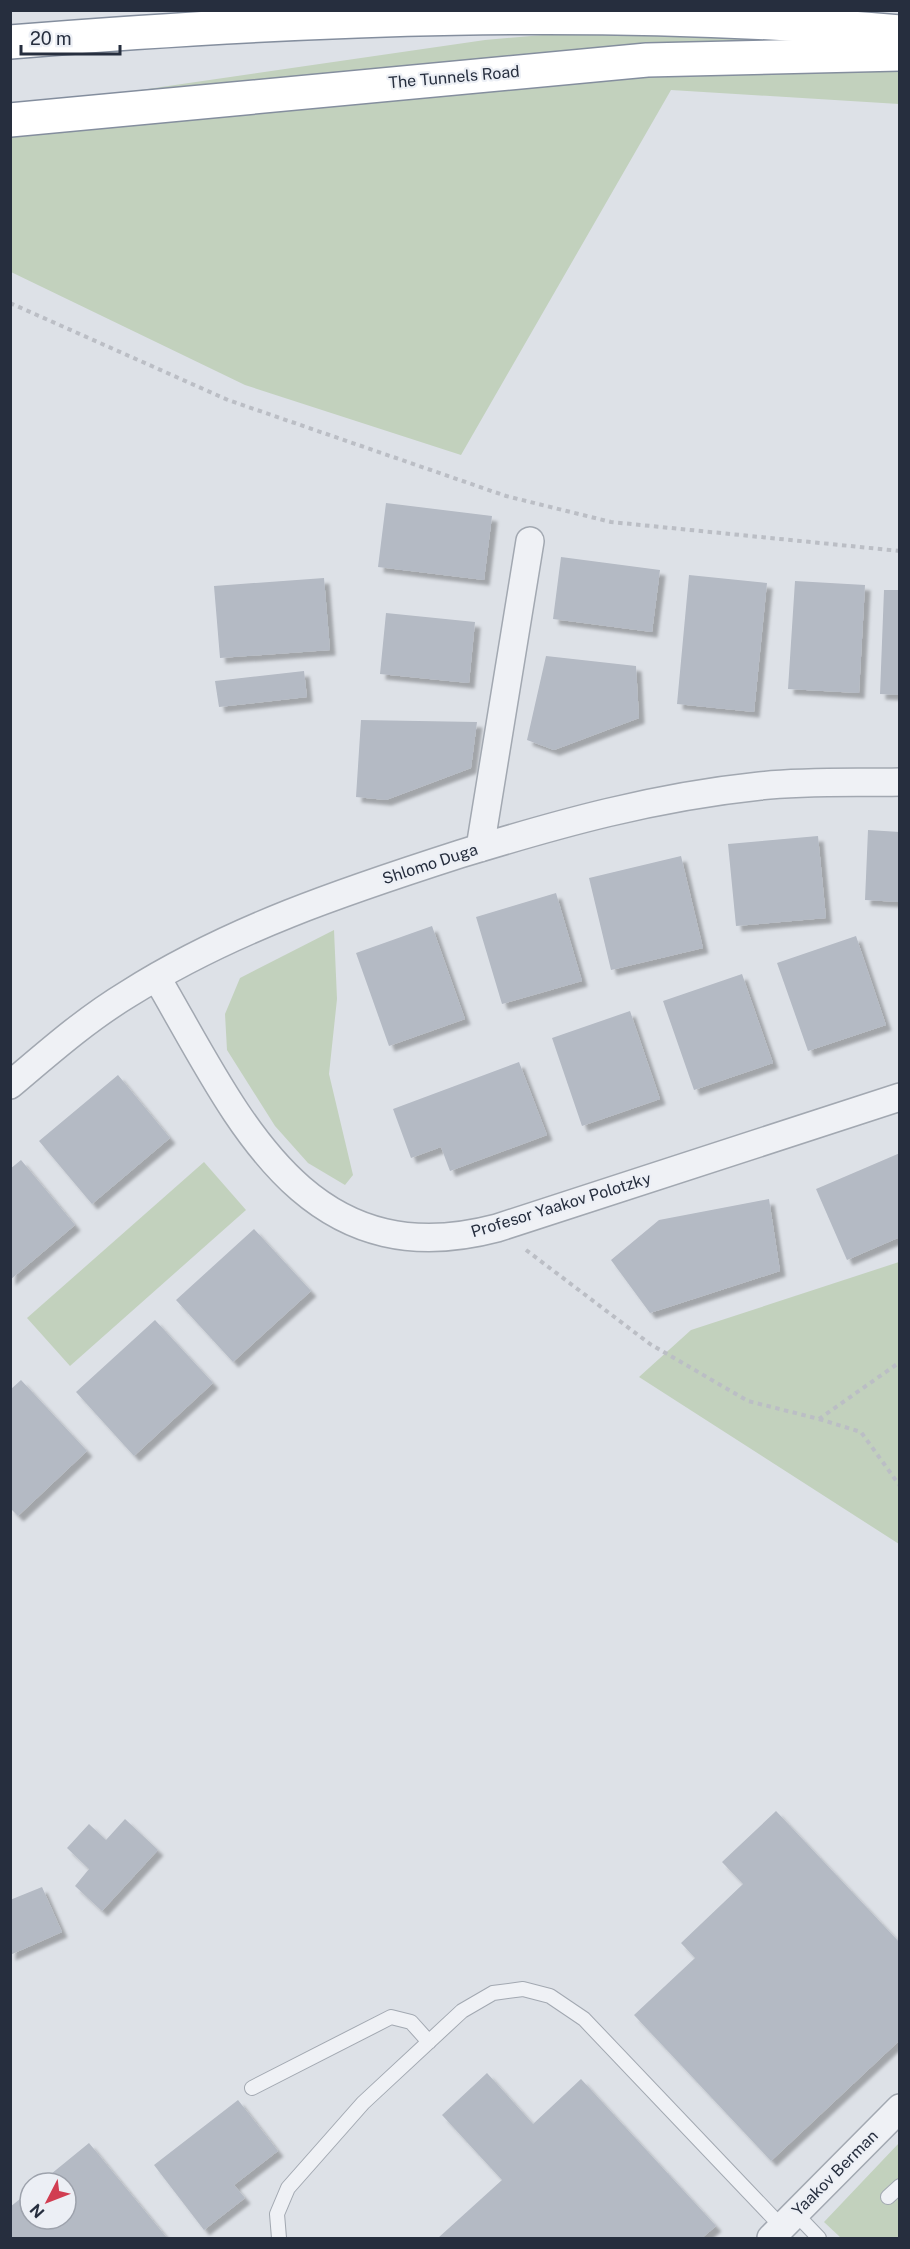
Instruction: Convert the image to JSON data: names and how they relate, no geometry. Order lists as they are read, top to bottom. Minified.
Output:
{"streets":{"highway":["The Tunnels Road"],"street":["Shlomo Duga","Profesor Yaakov Polotzky","Yaakov Berman"]},"crossings":[["Shlomo Duga","Profesor Yaakov Polotzky"]],"scale_bar":"20 m","north":"bottom left"}
